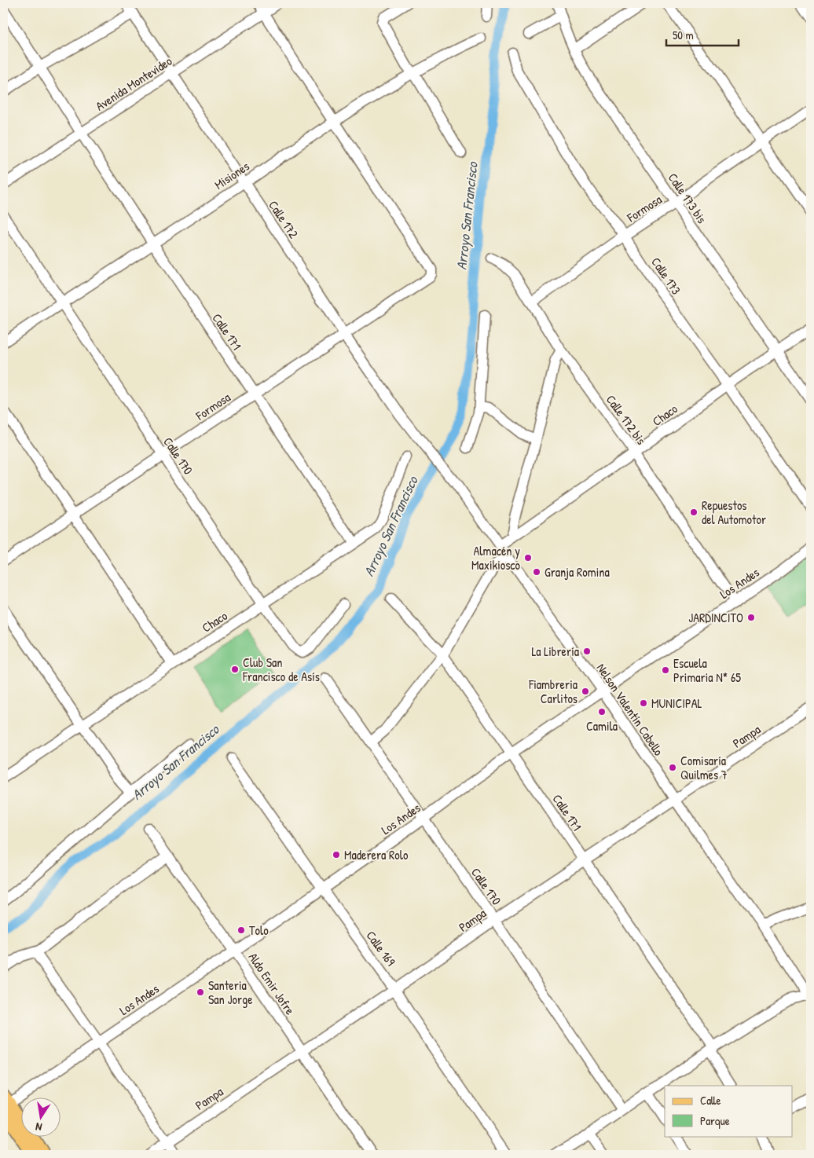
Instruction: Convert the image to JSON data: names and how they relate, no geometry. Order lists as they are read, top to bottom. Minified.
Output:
{"streets":{"street":["Avenida Montevideo","Misiones","Calle 173 bis","Formosa","Calle 172","Calle 173","Calle 171","Chaco","Calle 172 bis","Calle 170","Los Andes","Nelson Valentín Cabello","Pampa","Calle 169","Aldo Emir Jofre"]},"crossings":[["Avenida Montevideo","Calle 172"],["Avenida Montevideo","Calle 171"],["Misiones","Formosa"],["Misiones","Calle 172"],["Misiones","Calle 171"],["Misiones","Calle 170"],["Calle 173 bis","Formosa"],["Calle 173 bis","Chaco"],["Formosa","Calle 172"],["Formosa","Calle 173"],["Formosa","Calle 171"],["Formosa","Calle 172 bis"],["Formosa","Calle 170"],["Calle 172","Nelson Valentín Cabello"],["Calle 173","Chaco"],["Calle 171","Chaco"],["Calle 171","Los Andes"],["Calle 171","Pampa"],["Chaco","Calle 172 bis"],["Chaco","Calle 170"],["Chaco","Nelson Valentín Cabello"],["Calle 172 bis","Los Andes"],["Calle 170","Los Andes"],["Calle 170","Pampa"],["Los Andes","Nelson Valentín Cabello"],["Los Andes","Calle 169"],["Los Andes","Aldo Emir Jofre"],["Nelson Valentín Cabello","Pampa"],["Pampa","Calle 169"],["Pampa","Aldo Emir Jofre"]],"water":["Arroyo San Francisco"],"places":["Repuestos del Automotor","Almacén y Maxikiosco","Granja Romina","JARDINCITO","La Librería","Club San Francisco de Asís","Escuela Primaria N* 65","Fiambreria Carlitos","MUNICIPAL","Camila","Comisaría Quilmes 7","Maderera Rolo","Tolo","Santeria San Jorge"],"legend":["Calle","Parque"],"scale_bar":"50 m","north":"bottom"}
